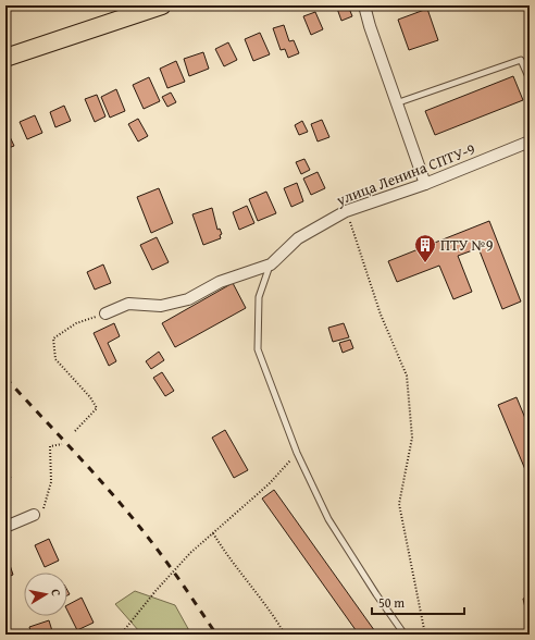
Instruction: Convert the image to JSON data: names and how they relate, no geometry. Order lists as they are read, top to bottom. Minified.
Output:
{"streets":{"street":["улица Ленина СПТУ-9"]},"places":{"building":["ПТУ №9"]},"scale_bar":"50 m","north":"right"}
